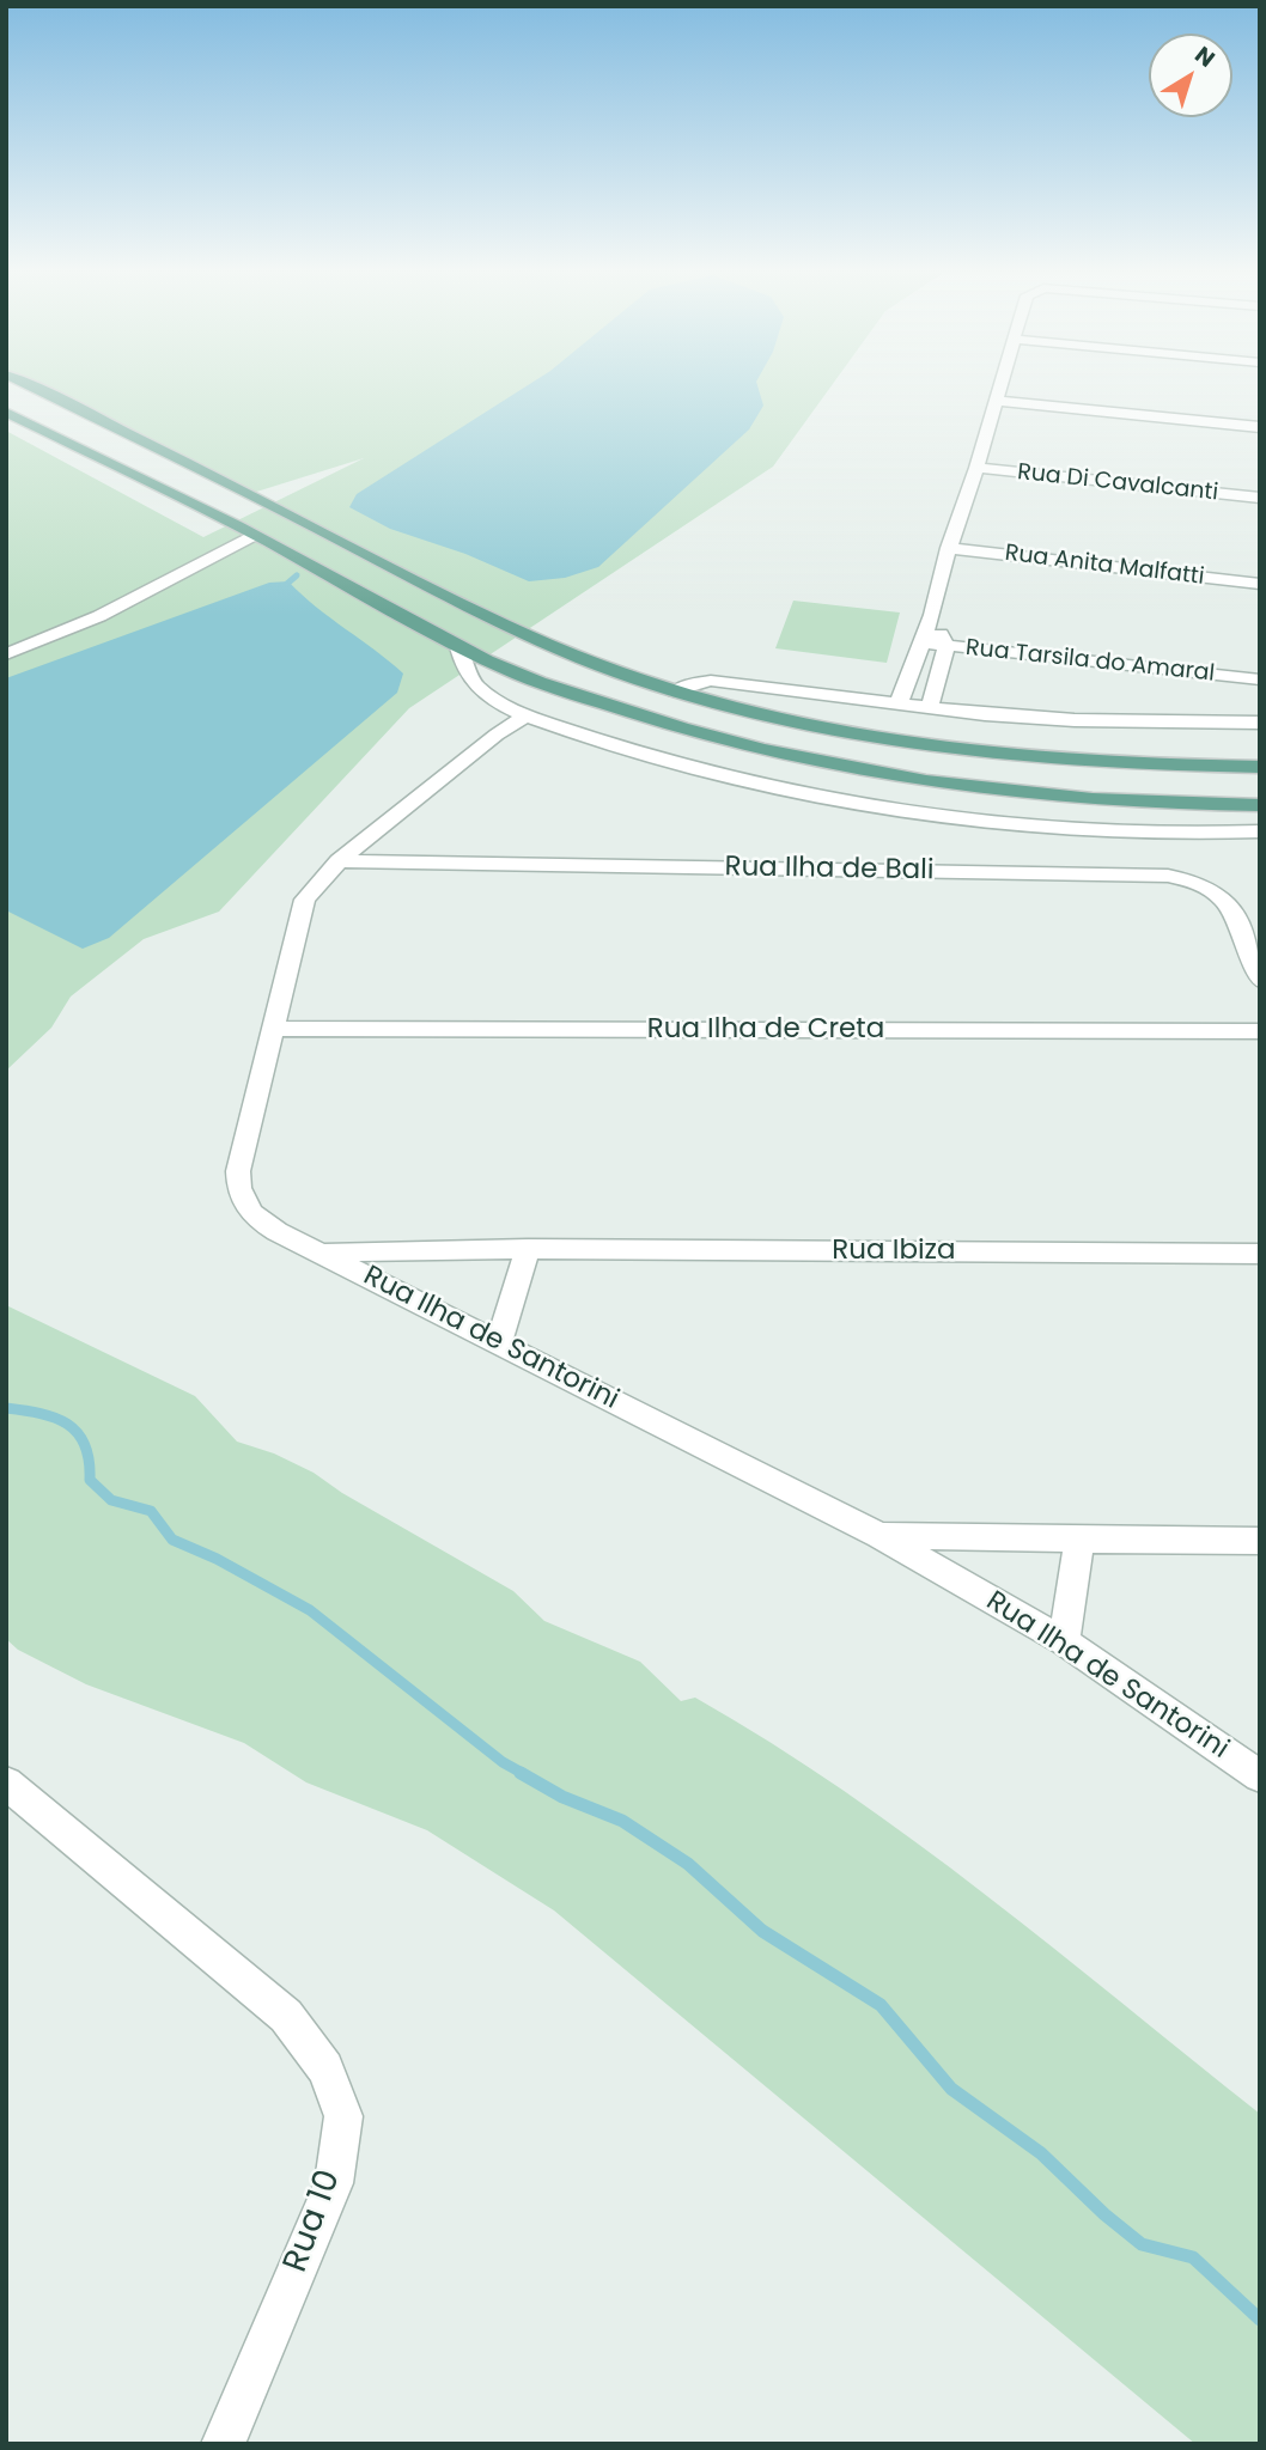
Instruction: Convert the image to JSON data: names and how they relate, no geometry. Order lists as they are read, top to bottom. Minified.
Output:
{"streets":{"street":["Rua Di Cavalcanti","Rua Anita Malfatti","Rua Tarsila do Amaral","Rua Ilha de Bali","Rua Ilha de Creta","Rua Ibiza","Rua Ilha de Santorini","Rua 10"]},"crossings":[["Rua Ilha de Bali","Rua Ilha de Santorini"],["Rua Ilha de Creta","Rua Ilha de Santorini"],["Rua Ibiza","Rua Ilha de Santorini"]],"north":"top right"}
